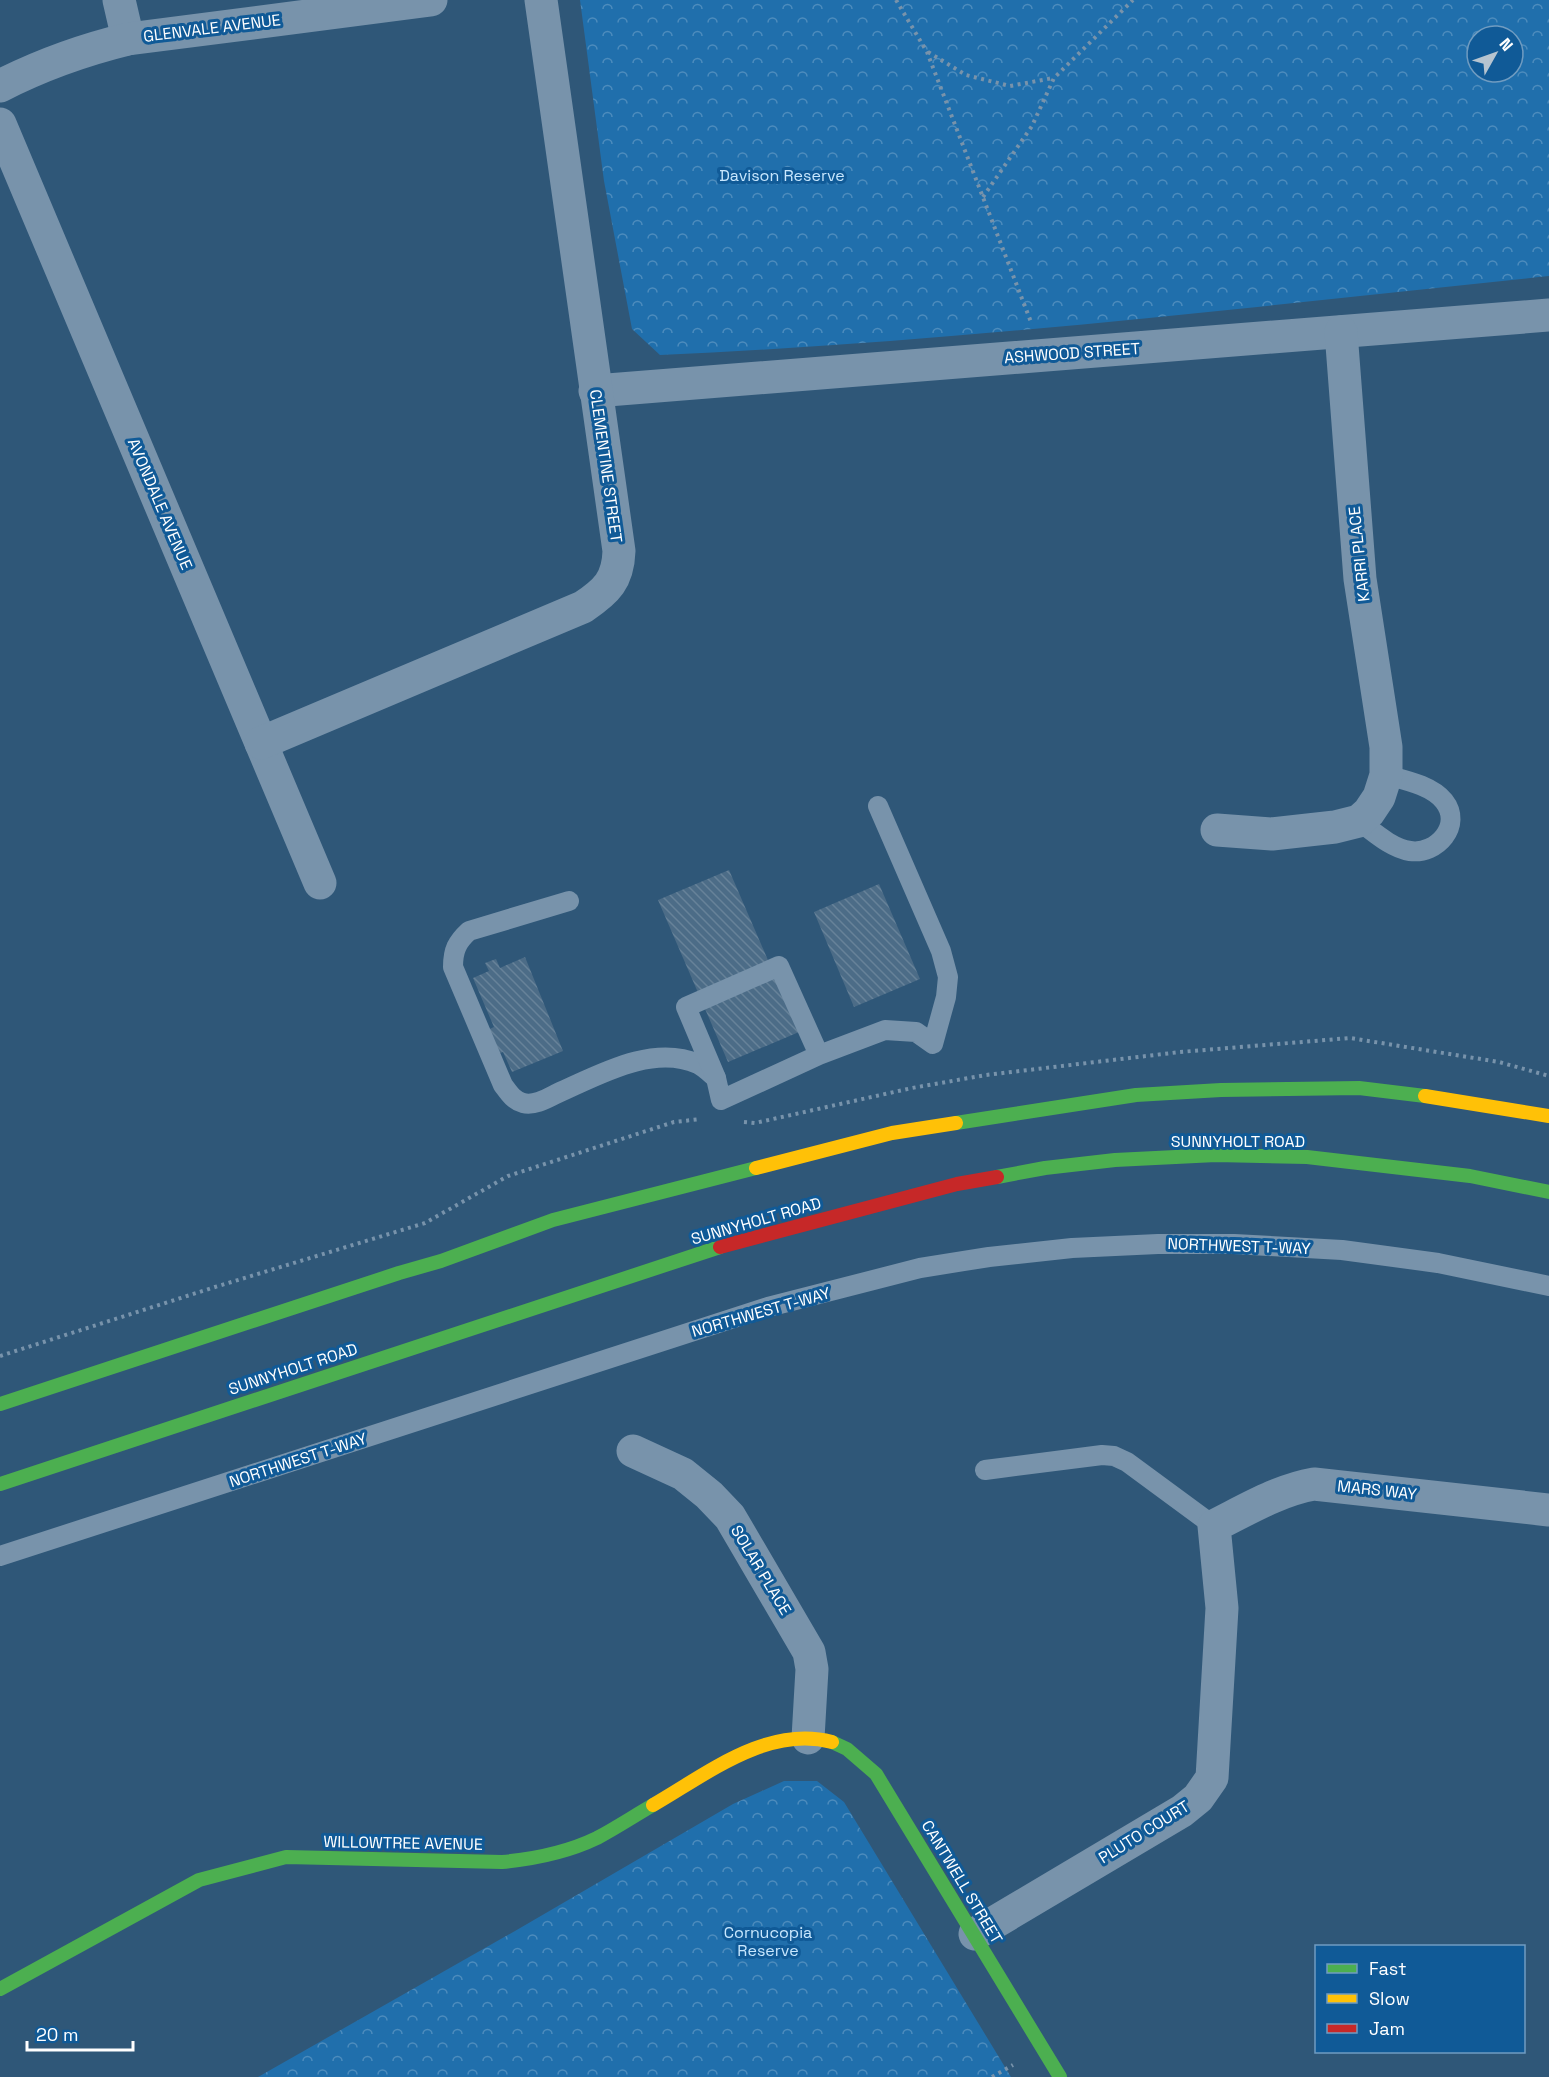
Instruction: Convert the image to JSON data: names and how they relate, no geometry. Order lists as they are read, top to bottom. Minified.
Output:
{"streets":{"main road":["SUNNYHOLT ROAD","WILLOWTREE AVENUE","CANTWELL STREET"],"street":["GLENVALE AVENUE","ASHWOOD STREET","CLEMENTINE STREET","AVONDALE AVENUE","KARRI PLACE","MARS WAY","SOLAR PLACE","PLUTO COURT"],"lane":["NORTHWEST T-WAY"]},"crossings":[["ASHWOOD STREET","CLEMENTINE STREET"],["ASHWOOD STREET","KARRI PLACE"],["CLEMENTINE STREET","AVONDALE AVENUE"],["MARS WAY","PLUTO COURT"],["SOLAR PLACE","WILLOWTREE AVENUE"],["SOLAR PLACE","CANTWELL STREET"],["PLUTO COURT","CANTWELL STREET"],["WILLOWTREE AVENUE","CANTWELL STREET"]],"parks":["Davison Reserve","Cornucopia Reserve"],"legend":["Fast","Slow","Jam"],"scale_bar":"20 m","north":"top right"}
